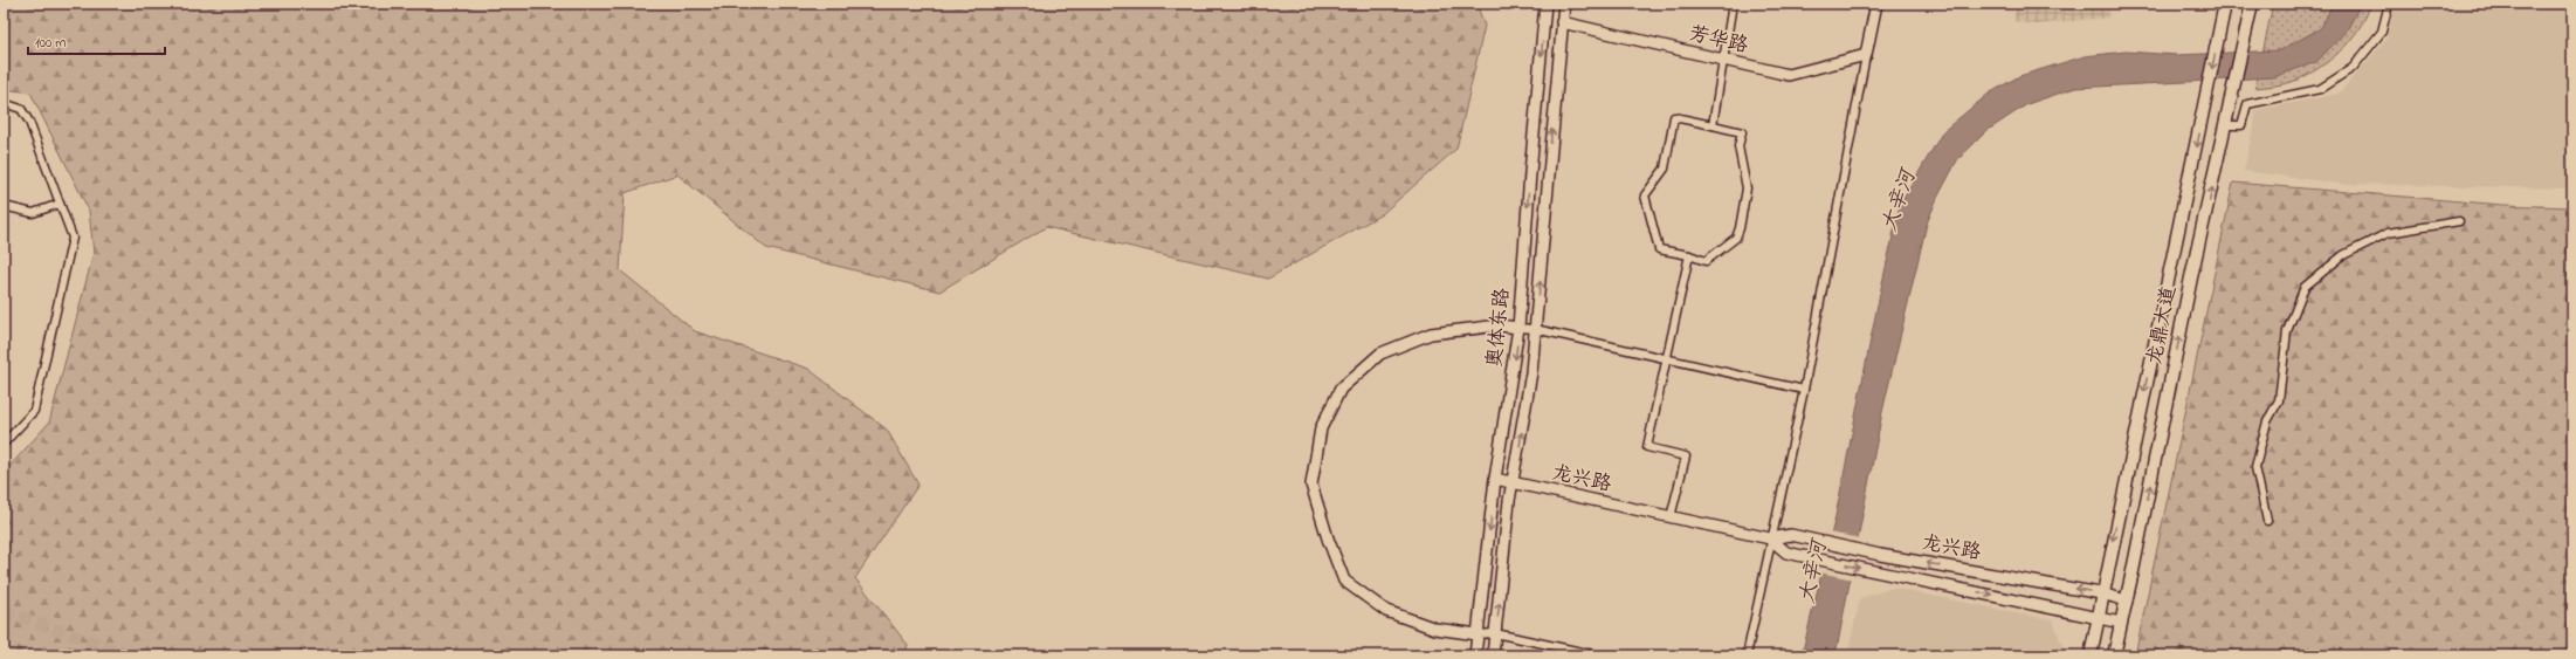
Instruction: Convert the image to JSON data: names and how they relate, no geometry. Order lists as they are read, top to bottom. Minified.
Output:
{"streets":{"main road":["龙鼎大道"],"street":["芳华路","奥体东路","龙兴路"]},"crossings":[["龙鼎大道","龙兴路"],["奥体东路","龙兴路"]],"water":["大辛河"],"scale_bar":"100 m"}
